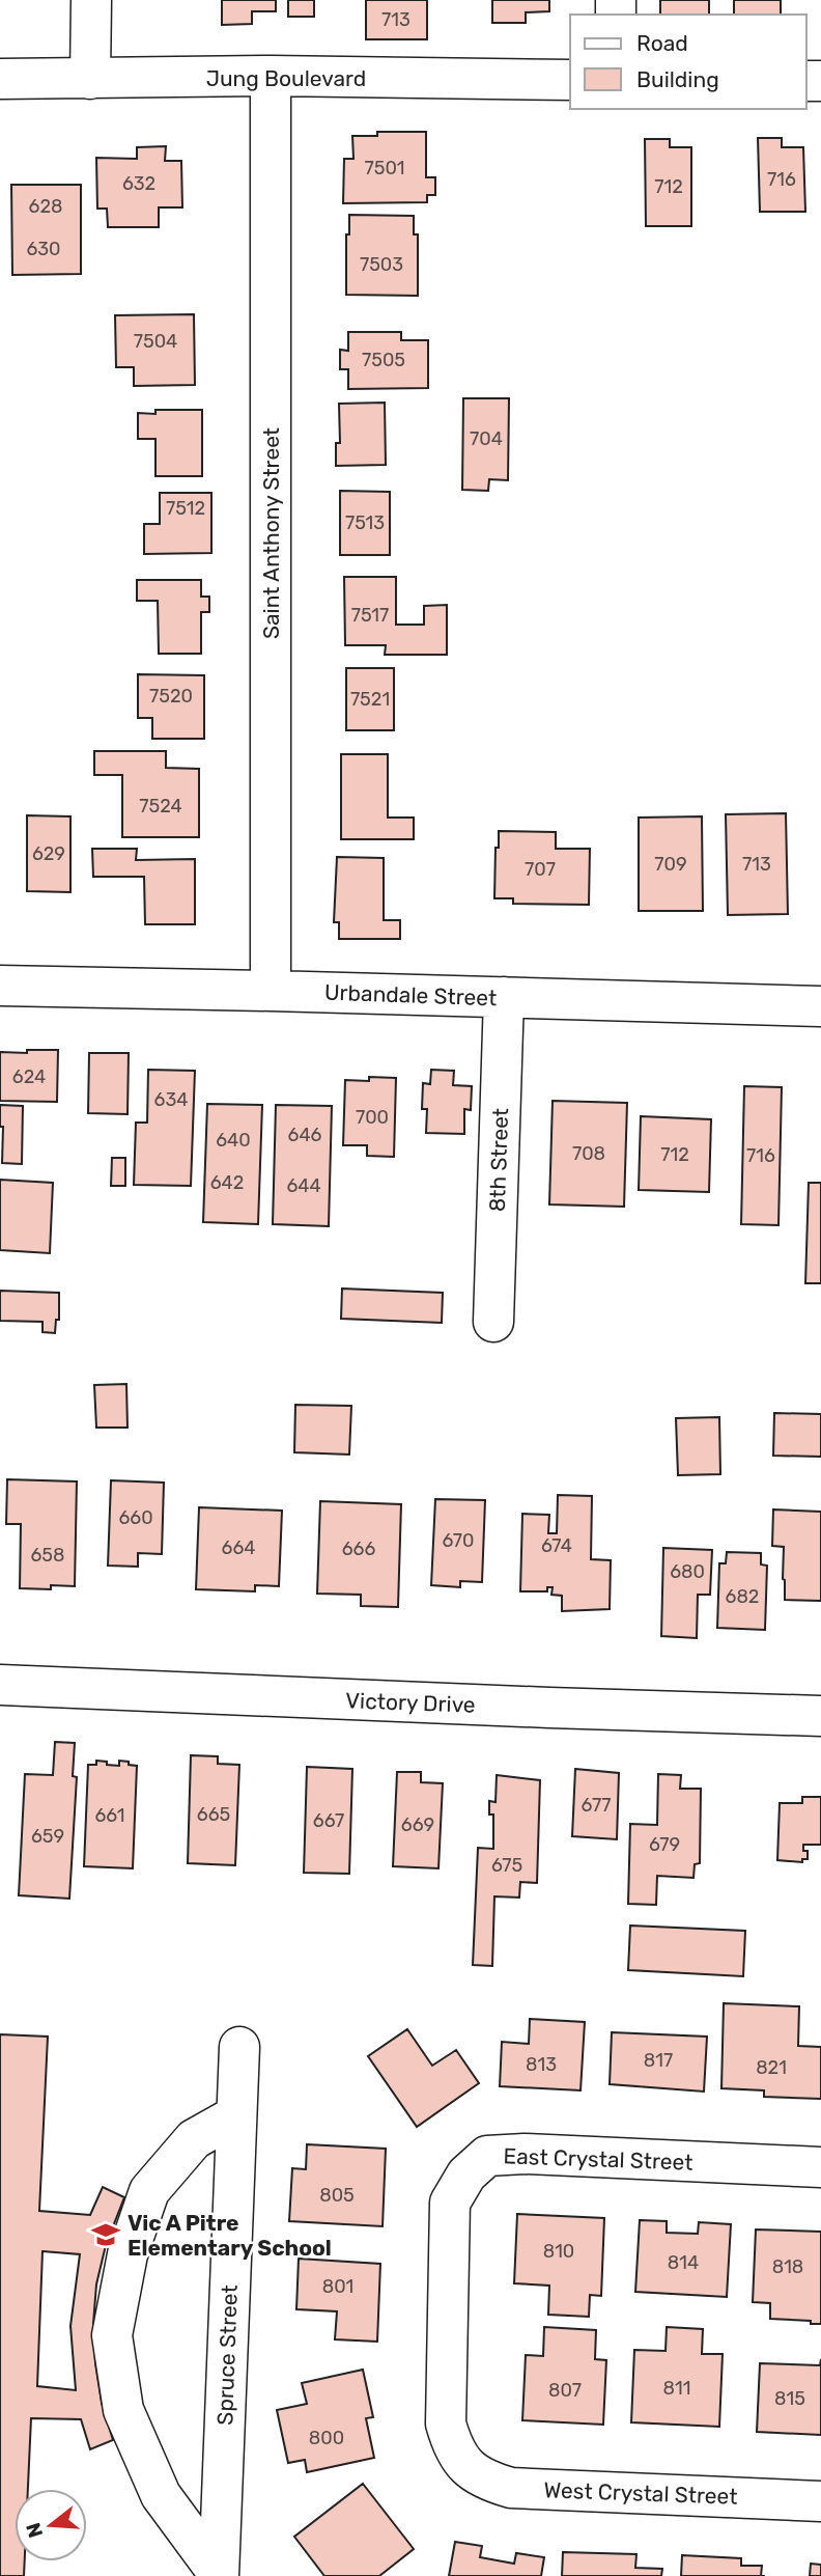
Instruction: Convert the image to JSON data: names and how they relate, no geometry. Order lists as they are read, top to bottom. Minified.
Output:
{"streets":{"street":["Jung Boulevard","Saint Anthony Street","Urbandale Street","8th Street","Victory Drive","East Crystal Street","Spruce Street","West Crystal Street"]},"crossings":[["Jung Boulevard","Saint Anthony Street"],["Saint Anthony Street","Urbandale Street"],["Urbandale Street","8th Street"],["East Crystal Street","West Crystal Street"]],"places":{"school or university":["Vic A Pitre Elementary School"]},"house_numbers":["713","7501","716","632","712","628","630","7503","7504","7505","704","7512","7513","7517","7520","7521","7524","629","709","713","707","624","634","700","646","640","708","712","716","642","644","660","670","674","664","666","658","680","682","677","665","661","667","669","659","679","675","817","813","821","805","810","814","818","801","811","807","815","800"],"legend":["Road","Building"],"north":"left"}
